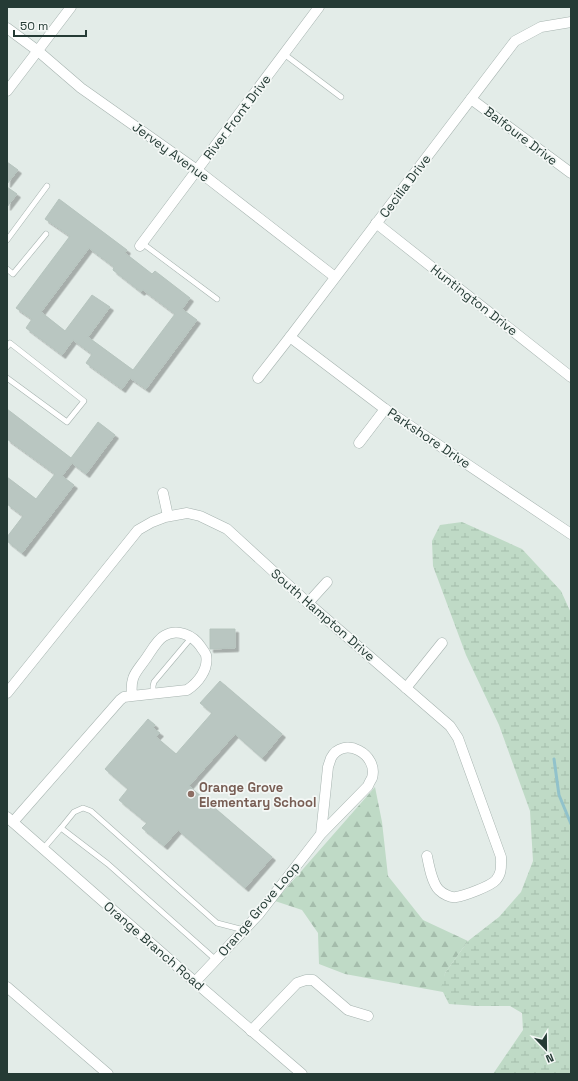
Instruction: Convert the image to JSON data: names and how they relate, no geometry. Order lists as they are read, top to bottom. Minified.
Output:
{"streets":{"street":["River Front Drive","Balfoure Drive","Jervey Avenue","Cecilia Drive","Huntington Drive","Parkshore Drive","South Hampton Drive","Orange Grove Loop","Orange Branch Road"]},"crossings":[["River Front Drive","Jervey Avenue"],["Balfoure Drive","Cecilia Drive"],["Jervey Avenue","Cecilia Drive"],["Cecilia Drive","Huntington Drive"],["Cecilia Drive","Parkshore Drive"],["Orange Grove Loop","Orange Branch Road"]],"places":["Orange Grove Elementary School"],"scale_bar":"50 m","north":"bottom"}
